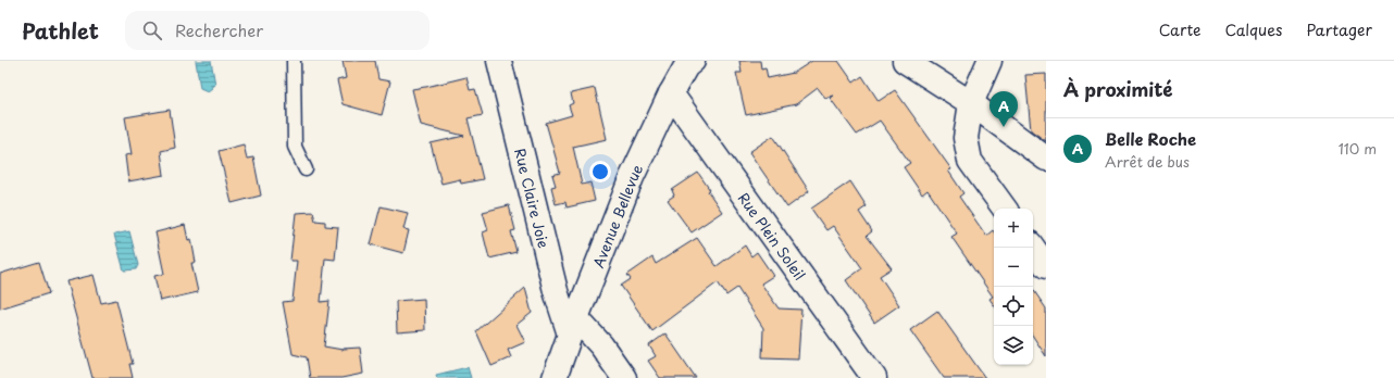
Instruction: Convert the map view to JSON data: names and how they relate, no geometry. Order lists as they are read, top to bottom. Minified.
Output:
{"streets":{"street":["Rue Claire Joie","Avenue Bellevue","Rue Plein Soleil"]},"crossings":[["Rue Claire Joie","Avenue Bellevue"],["Avenue Bellevue","Rue Plein Soleil"]],"page":{"header":"Pathlet","search":"Rechercher","nav":["Carte","Calques","Partager"],"heading":"À proximité","pins":"A","list":[{"mark":"A","name":"Belle Roche","note":"Arrêt de bus","value":"110 m"}],"map_buttons":["+","−"]}}
